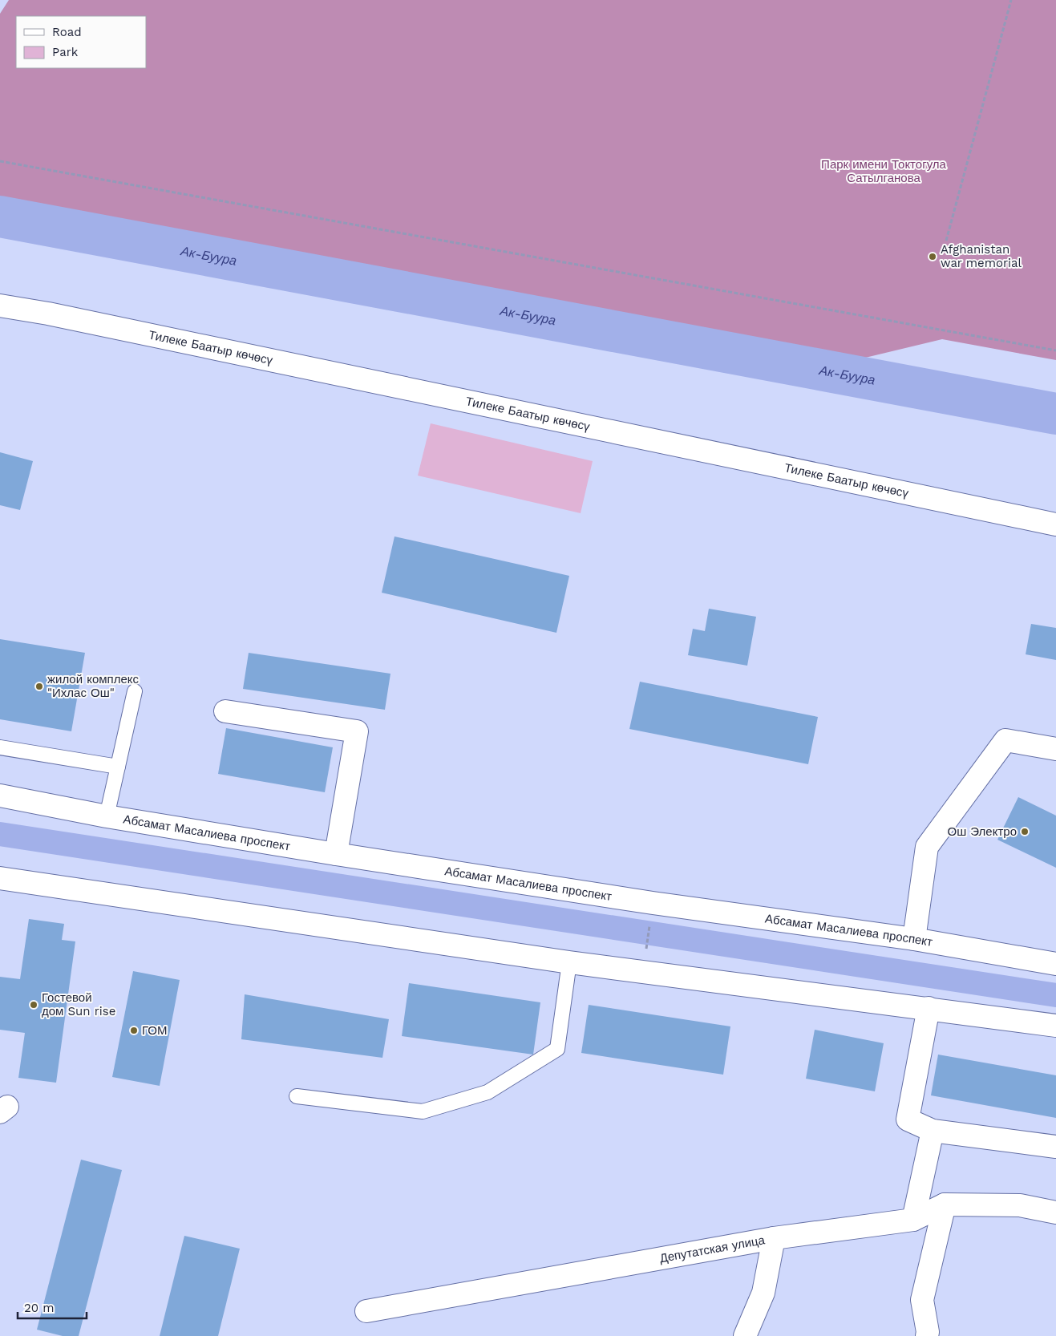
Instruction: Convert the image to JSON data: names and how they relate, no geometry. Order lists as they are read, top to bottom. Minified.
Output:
{"streets":{"street":["Тилеке Баатыр көчөсү","Абсамат Масалиева проспект","Депутатская улица"]},"water":["Ак-Буура"],"parks":["Парк имени Токтогула Сатылганова"],"places":["Afghanistan war memorial","жилой комплекс \"Ихлас Ош\"","Ош Электро","Гостевой дом Sun rise","ГОМ"],"legend":["Road","Park"],"scale_bar":"20 m"}
